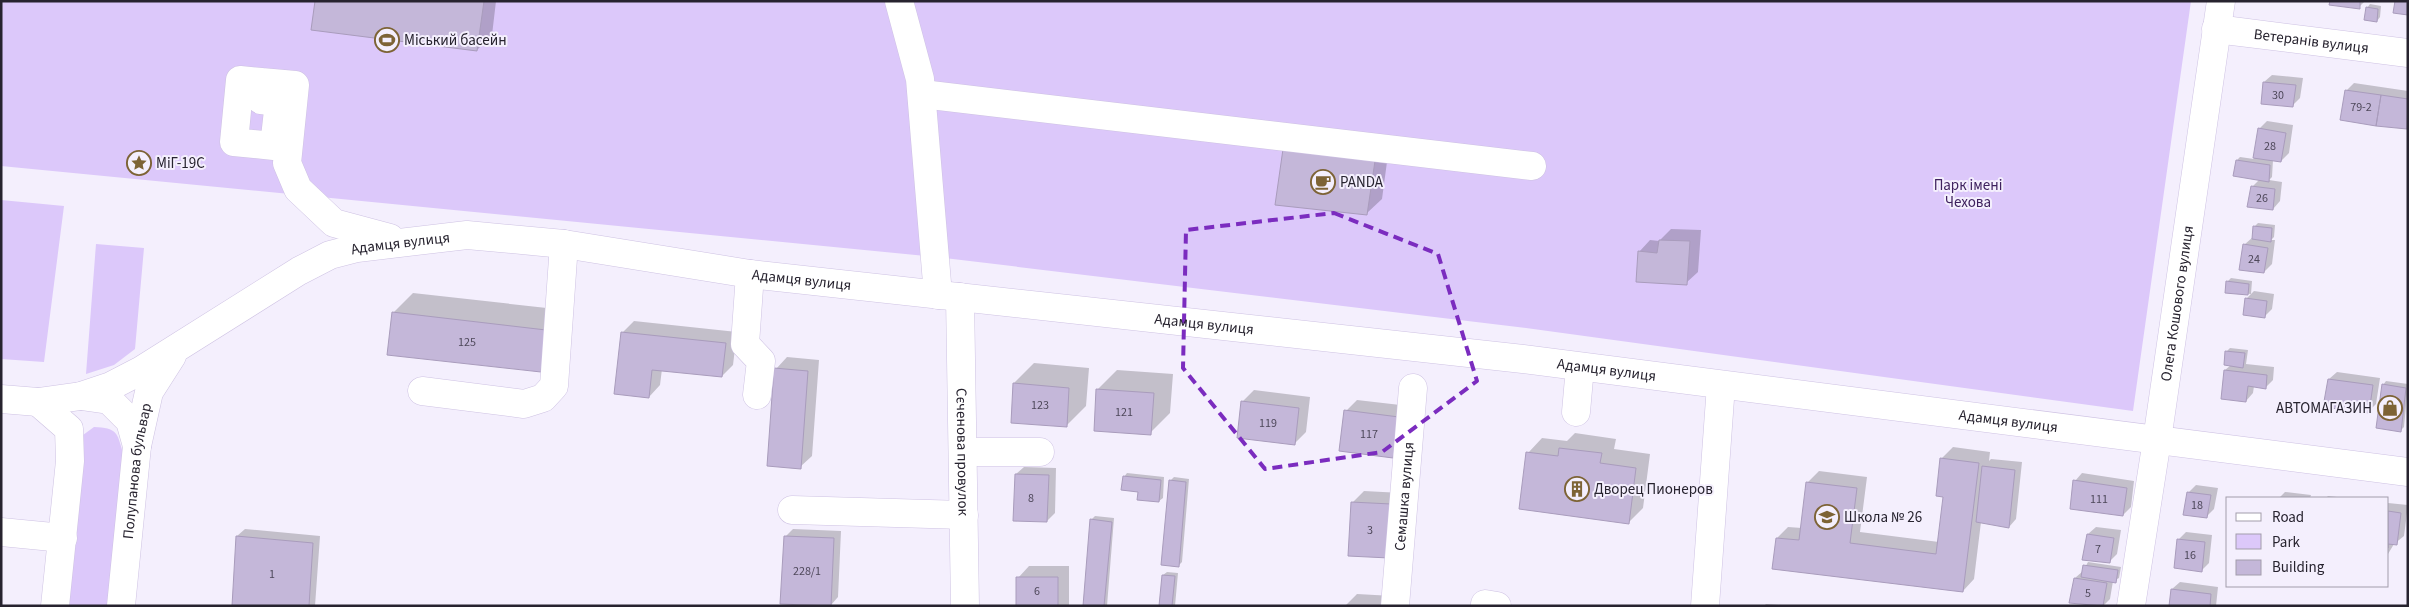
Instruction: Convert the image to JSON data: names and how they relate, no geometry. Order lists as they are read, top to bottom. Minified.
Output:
{"streets":{"street":["Ветеранів вулиця","Адамця вулиця","Олега Кошового вулиця","Сєченова провулок","Полупанова бульвар","Семашка вулиця"]},"crossings":[["Ветеранів вулиця","Олега Кошового вулиця"],["Адамця вулиця","Олега Кошового вулиця"],["Адамця вулиця","Сєченова провулок"],["Адамця вулиця","Полупанова бульвар"]],"parks":["Парк імені Чехова"],"places":{"sports":["Міський басейн"],"place":["МіГ-19С"],"cafe":["PANDA"],"shop":["АВТОМАГАЗИН"],"building":["Дворец Пионеров"],"school or university":["Школа № 26"]},"house_numbers":["30","79-2","28","26","24","125","123","121","119","117","8","111","18","3","7","16","228/1","1","6","5"],"legend":["Road","Park","Building"]}
